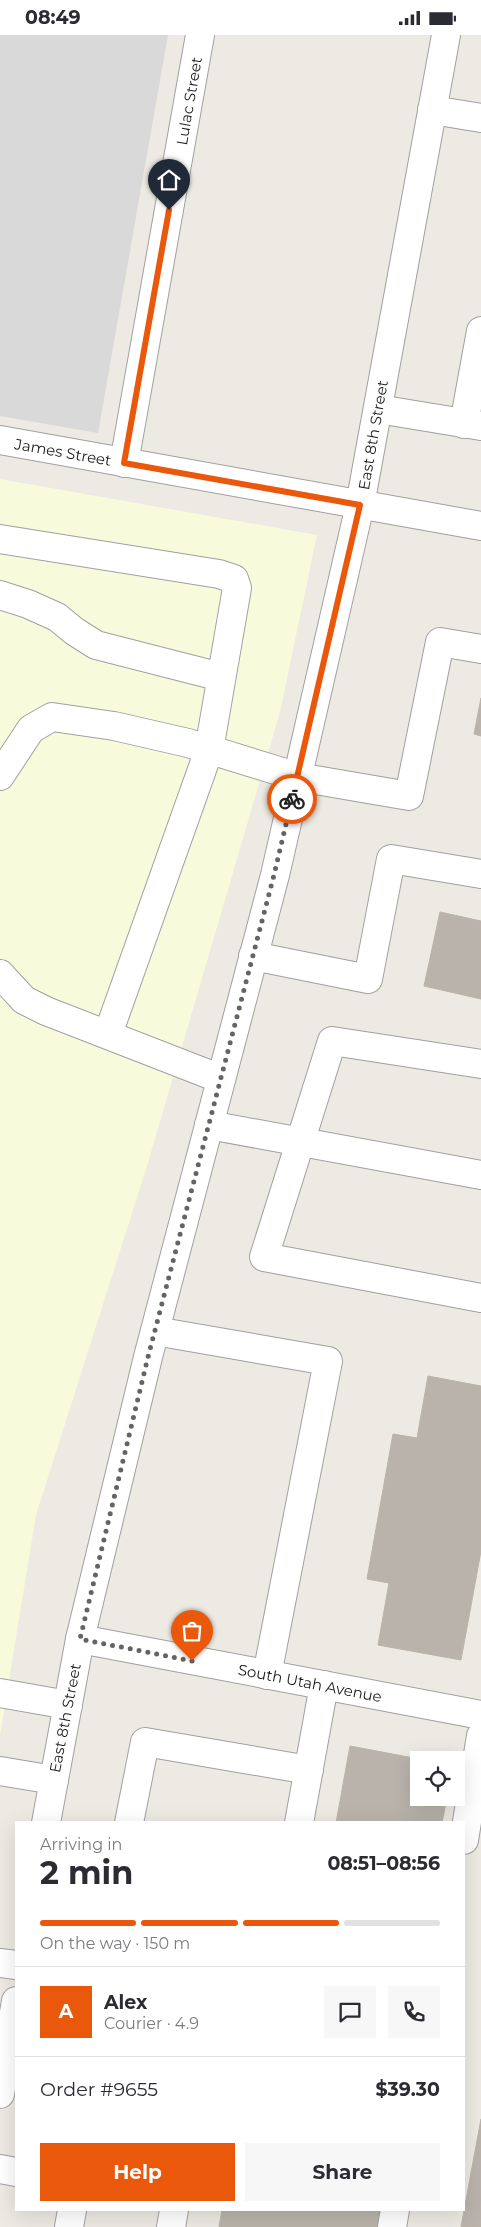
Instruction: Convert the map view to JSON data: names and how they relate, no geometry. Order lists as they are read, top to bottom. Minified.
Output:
{"streets":{"street":["Lulac Street","East 8th Street","James Street","South Utah Avenue"]},"crossings":[["Lulac Street","James Street"],["East 8th Street","James Street"],["East 8th Street","South Utah Avenue"]],"page":{"status":"08:49","heading":["2 min","Arriving in","08:51–08:56"],"panel":["Alex","Courier · 4.9","Order #9655","$39.30"],"bar":"On the way · 150 m","round":"A","buttons":["Help","Share"]}}
